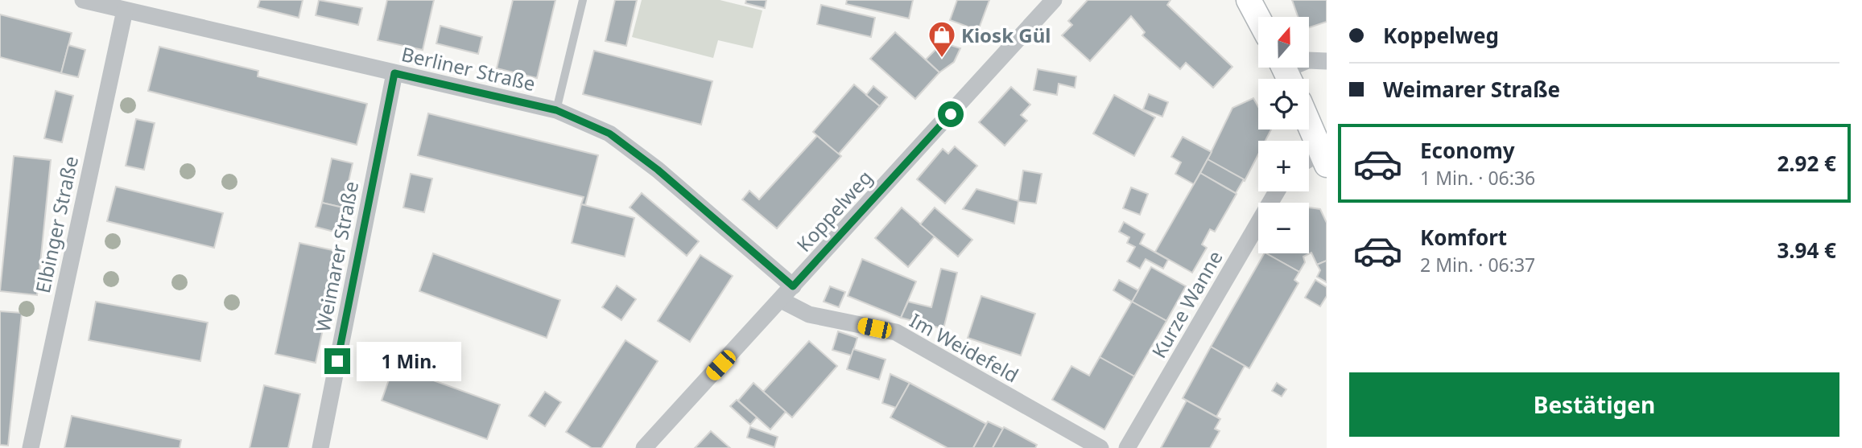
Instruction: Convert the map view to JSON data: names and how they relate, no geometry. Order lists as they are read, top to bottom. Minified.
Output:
{"streets":{"street":["Berliner Straße","Koppelweg","Elbinger Straße","Weimarer Straße","Kurze Wanne","Im Weidefeld"]},"crossings":[["Berliner Straße","Koppelweg"],["Berliner Straße","Elbinger Straße"],["Berliner Straße","Weimarer Straße"],["Koppelweg","Im Weidefeld"]],"places":{"shop":["Kiosk Gül"]},"north":"top","page":{"banner":["Koppelweg","Weimarer Straße"],"map_buttons":["+","−"],"list":[{"name":"Economy","note":"1 Min. · 06:36","value":"2.92 €"},{"name":"Komfort","note":"2 Min. · 06:37","value":"3.94 €"}],"bubble":"1 Min.","buttons":"Bestätigen"}}
